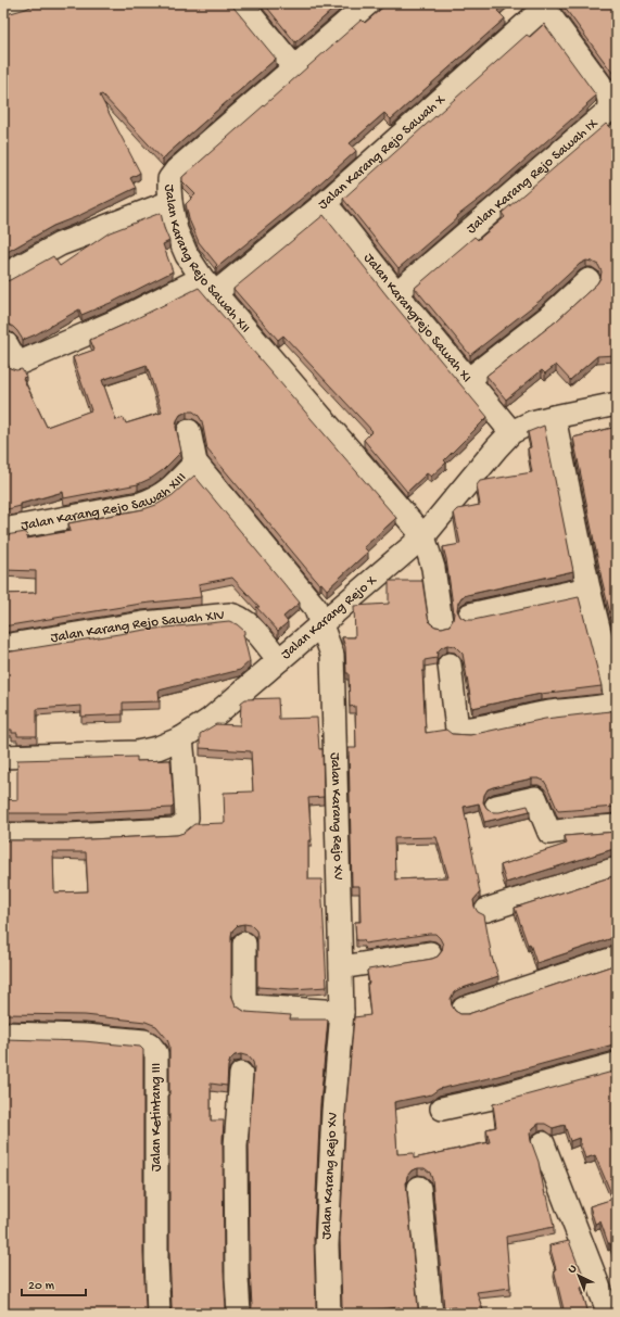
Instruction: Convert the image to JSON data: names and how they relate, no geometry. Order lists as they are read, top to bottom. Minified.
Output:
{"streets":{"street":["Jalan Karang Rejo Sawah X","Jalan Karang Rejo Sawah IX","Jalan Karang Rejo Sawah XII","Jalan Karangrejo Sawah XI","Jalan Karang Rejo Sawah XIII","Jalan Karang Rejo X","Jalan Karang Rejo Sawah XIV","Jalan Karang Rejo XV","Jalan Ketintang III"]},"crossings":[["Jalan Karang Rejo Sawah X","Jalan Karang Rejo Sawah IX"],["Jalan Karang Rejo Sawah X","Jalan Karang Rejo Sawah XII"],["Jalan Karang Rejo Sawah X","Jalan Karangrejo Sawah XI"],["Jalan Karang Rejo Sawah IX","Jalan Karangrejo Sawah XI"],["Jalan Karang Rejo Sawah XII","Jalan Karang Rejo X"],["Jalan Karangrejo Sawah XI","Jalan Karang Rejo X"],["Jalan Karang Rejo Sawah XIII","Jalan Karang Rejo XV"],["Jalan Karang Rejo X","Jalan Karang Rejo Sawah XIV"],["Jalan Karang Rejo X","Jalan Karang Rejo XV"]],"scale_bar":"20 m","north":"top left"}
